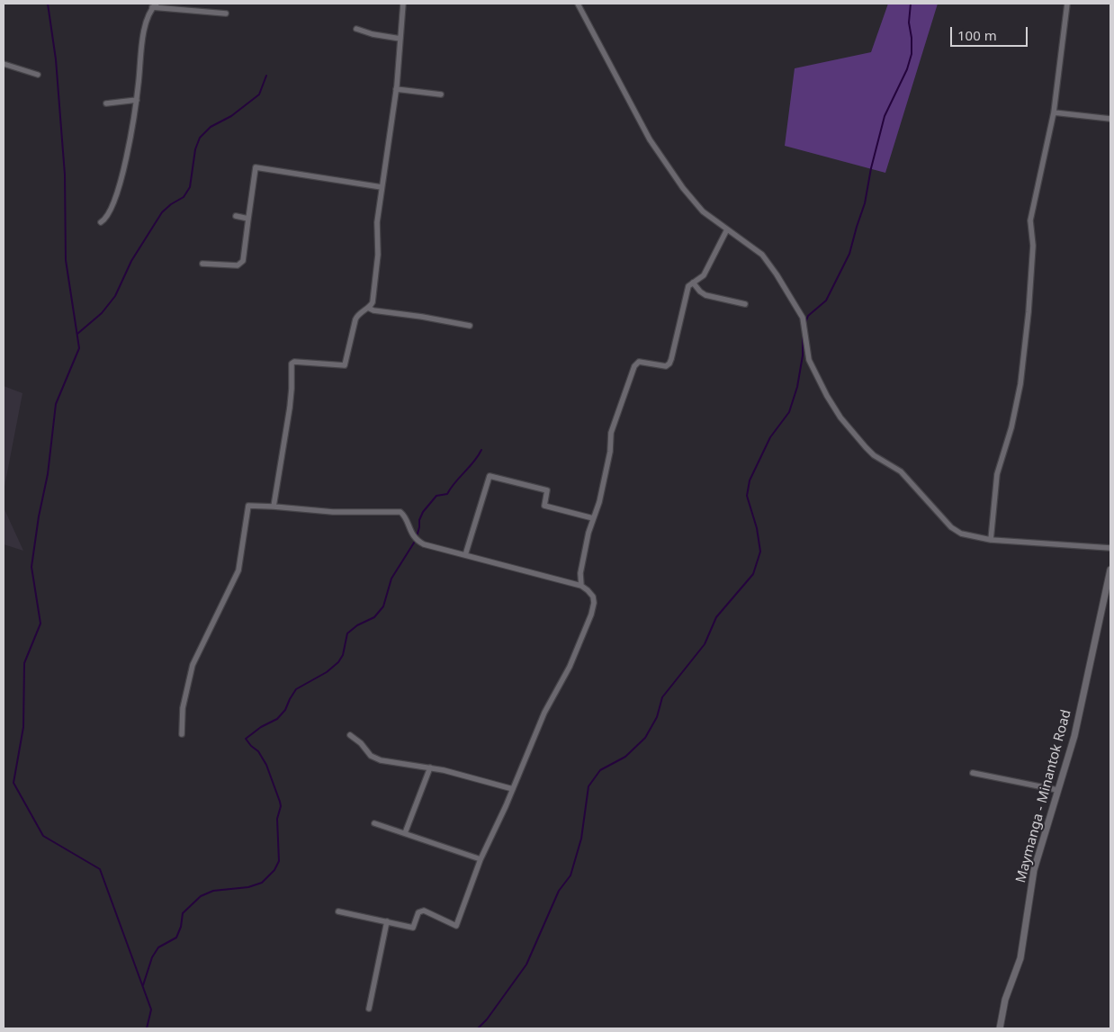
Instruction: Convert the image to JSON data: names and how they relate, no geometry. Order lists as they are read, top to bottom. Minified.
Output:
{"streets":{"street":["Maymanga - Minantok Road"]},"scale_bar":"100 m"}
